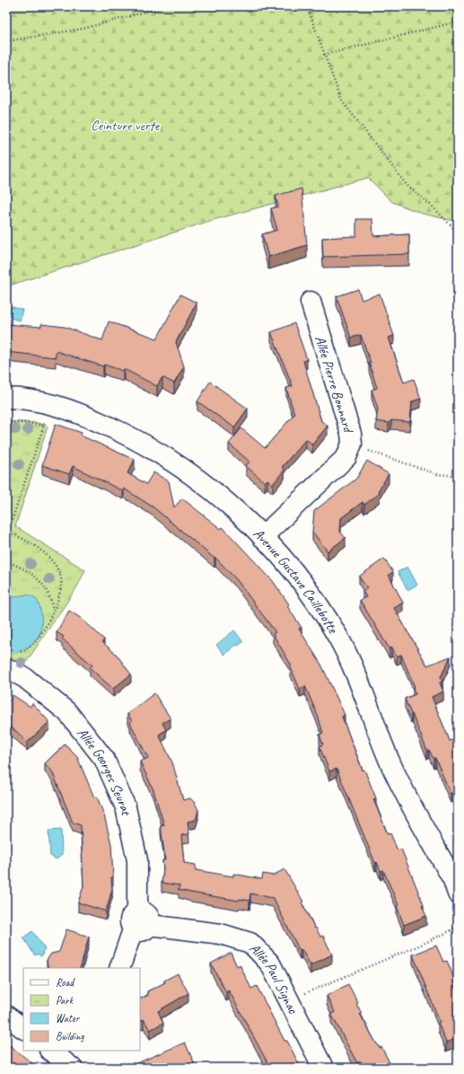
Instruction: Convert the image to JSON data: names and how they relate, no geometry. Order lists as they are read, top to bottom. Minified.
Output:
{"streets":{"street":["Allée Pierre Bonnard","Avenue Gustave Caillebotte","Allée Georges Seurat","Allée Paul Signac"]},"crossings":[["Allée Pierre Bonnard","Avenue Gustave Caillebotte"],["Allée Georges Seurat","Allée Paul Signac"]],"parks":["Ceinture verte"],"legend":["Road","Park","Water","Building"]}
